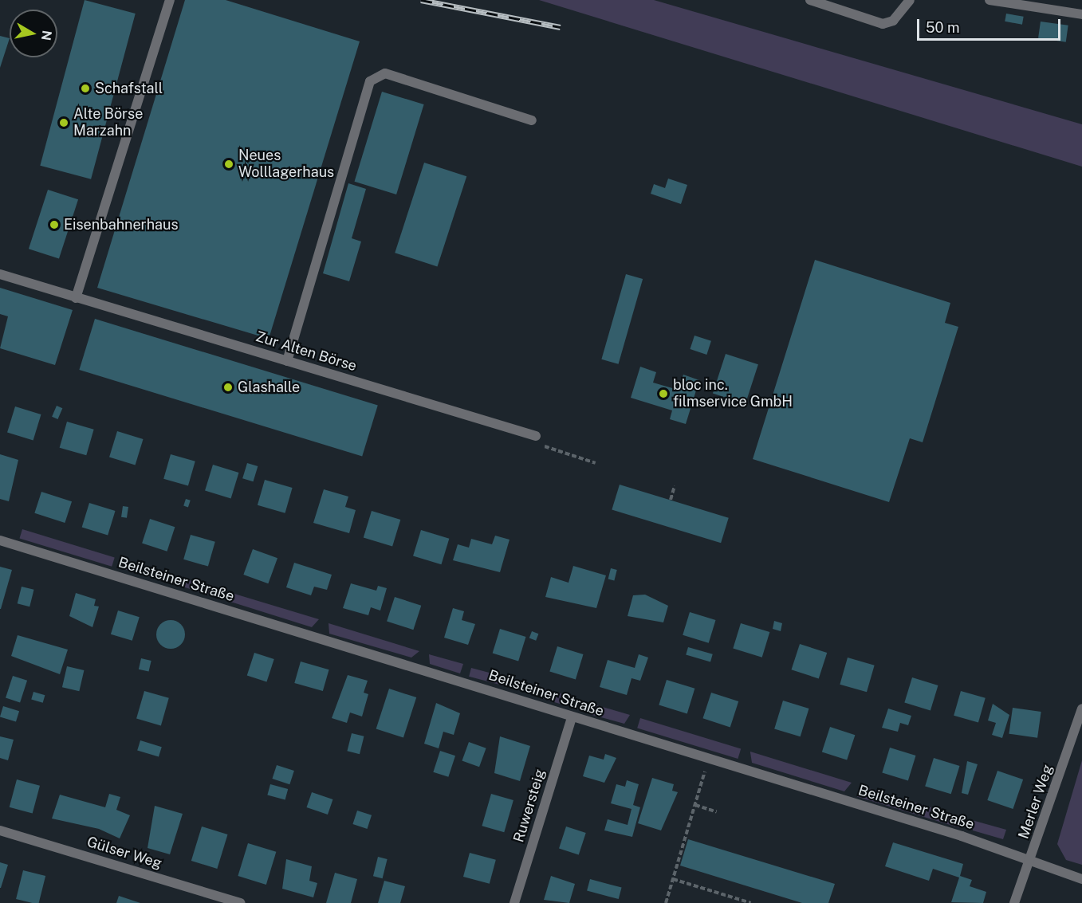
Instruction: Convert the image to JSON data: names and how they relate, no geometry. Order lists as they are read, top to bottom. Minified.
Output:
{"streets":{"street":["Zur Alten Börse","Beilsteiner Straße","Merler Weg","Ruwersteig","Gülser Weg"]},"crossings":[["Beilsteiner Straße","Merler Weg"],["Beilsteiner Straße","Ruwersteig"]],"places":["Schafstall","Alte Börse Marzahn","Neues Wolllagerhaus","Eisenbahnerhaus","Glashalle","bloc inc. filmservice GmbH"],"scale_bar":"50 m","north":"right"}
